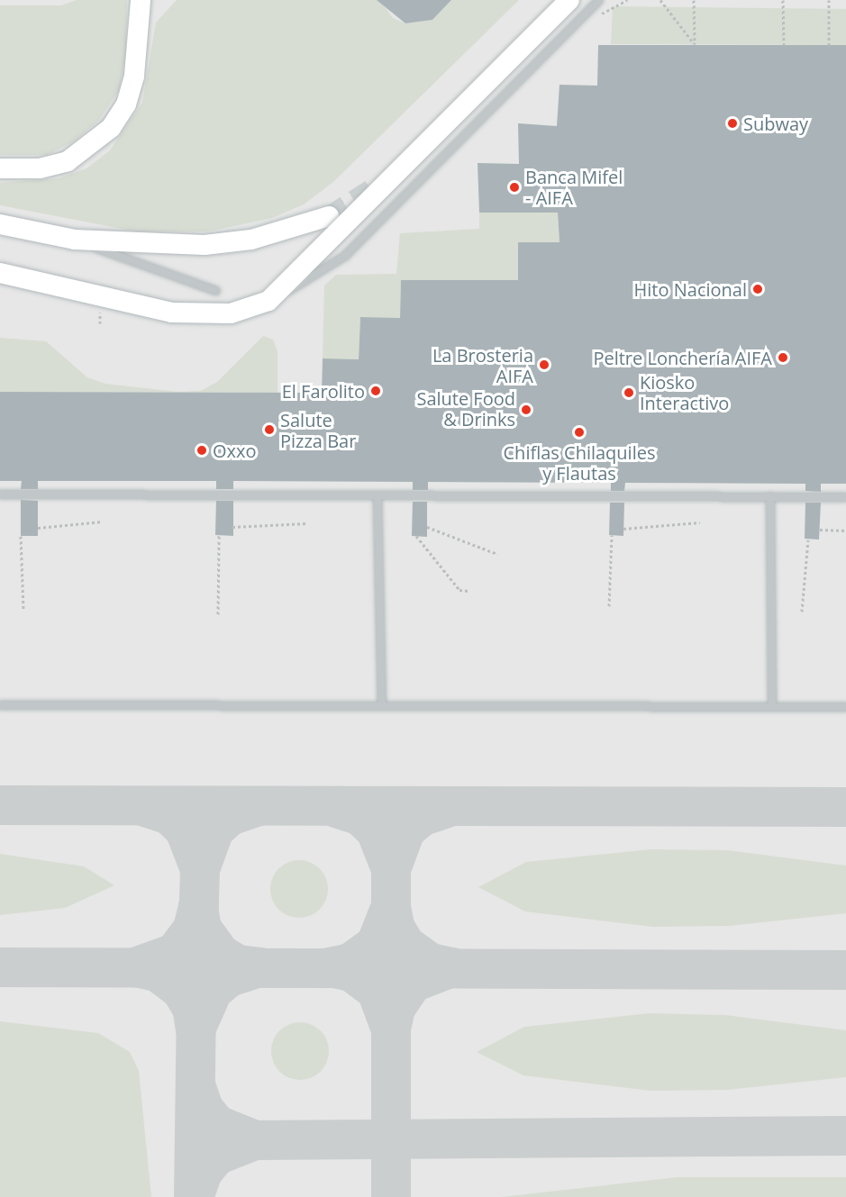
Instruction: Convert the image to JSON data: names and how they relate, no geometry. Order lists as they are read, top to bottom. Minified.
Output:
{"places":["Subway","Banca Mifel - AIFA","Hito Nacional","Peltre Lonchería AIFA","La Brosteria AIFA","El Farolito","Kiosko Interactivo","Salute Food & Drinks","Salute Pizza Bar","Chiflas Chilaquiles y Flautas","Oxxo"]}
